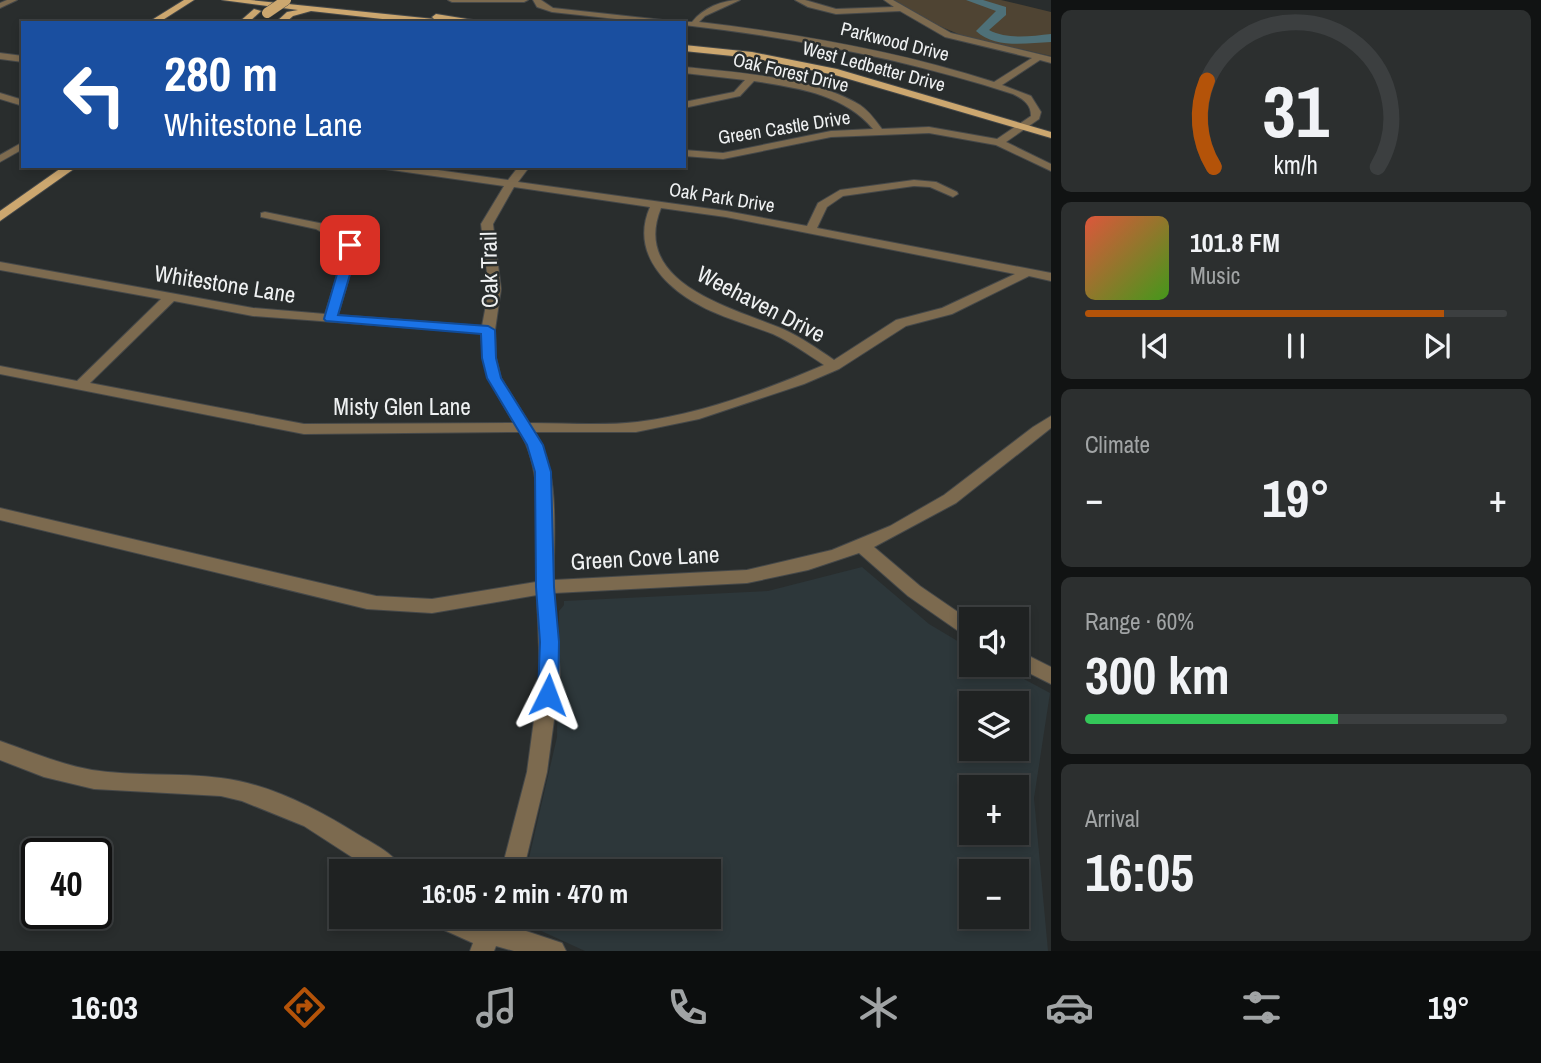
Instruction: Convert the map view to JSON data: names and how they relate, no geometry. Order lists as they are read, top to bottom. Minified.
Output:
{"streets":{"main road":["West Ledbetter Drive"],"street":["Parkwood Drive","Oak Forest Drive","Green Castle Drive","Oak Park Drive","Oak Trail","Whitestone Lane","Weehaven Drive","Misty Glen Lane","Green Cove Lane"]},"crossings":[["Parkwood Drive","West Ledbetter Drive"],["Oak Forest Drive","Green Castle Drive"],["Oak Park Drive","Oak Trail"],["Oak Park Drive","Weehaven Drive"],["Oak Park Drive","Misty Glen Lane"],["Oak Trail","Whitestone Lane"],["Oak Trail","Misty Glen Lane"],["Oak Trail","Green Cove Lane"],["Weehaven Drive","Misty Glen Lane"]],"page":{"turn":["280 m","Whitestone Lane"],"song":["101.8 FM","Music"],"tile":["Climate",["Range · 60%","300 km"],["Arrival","16:05"]],"heat":["−","19°","+"],"map_buttons":["+","−"],"limit":"40","trip":"16:05 · 2 min · 470 m","tabs":["16:03","19°"],"gauge":["31","km/h"]}}
